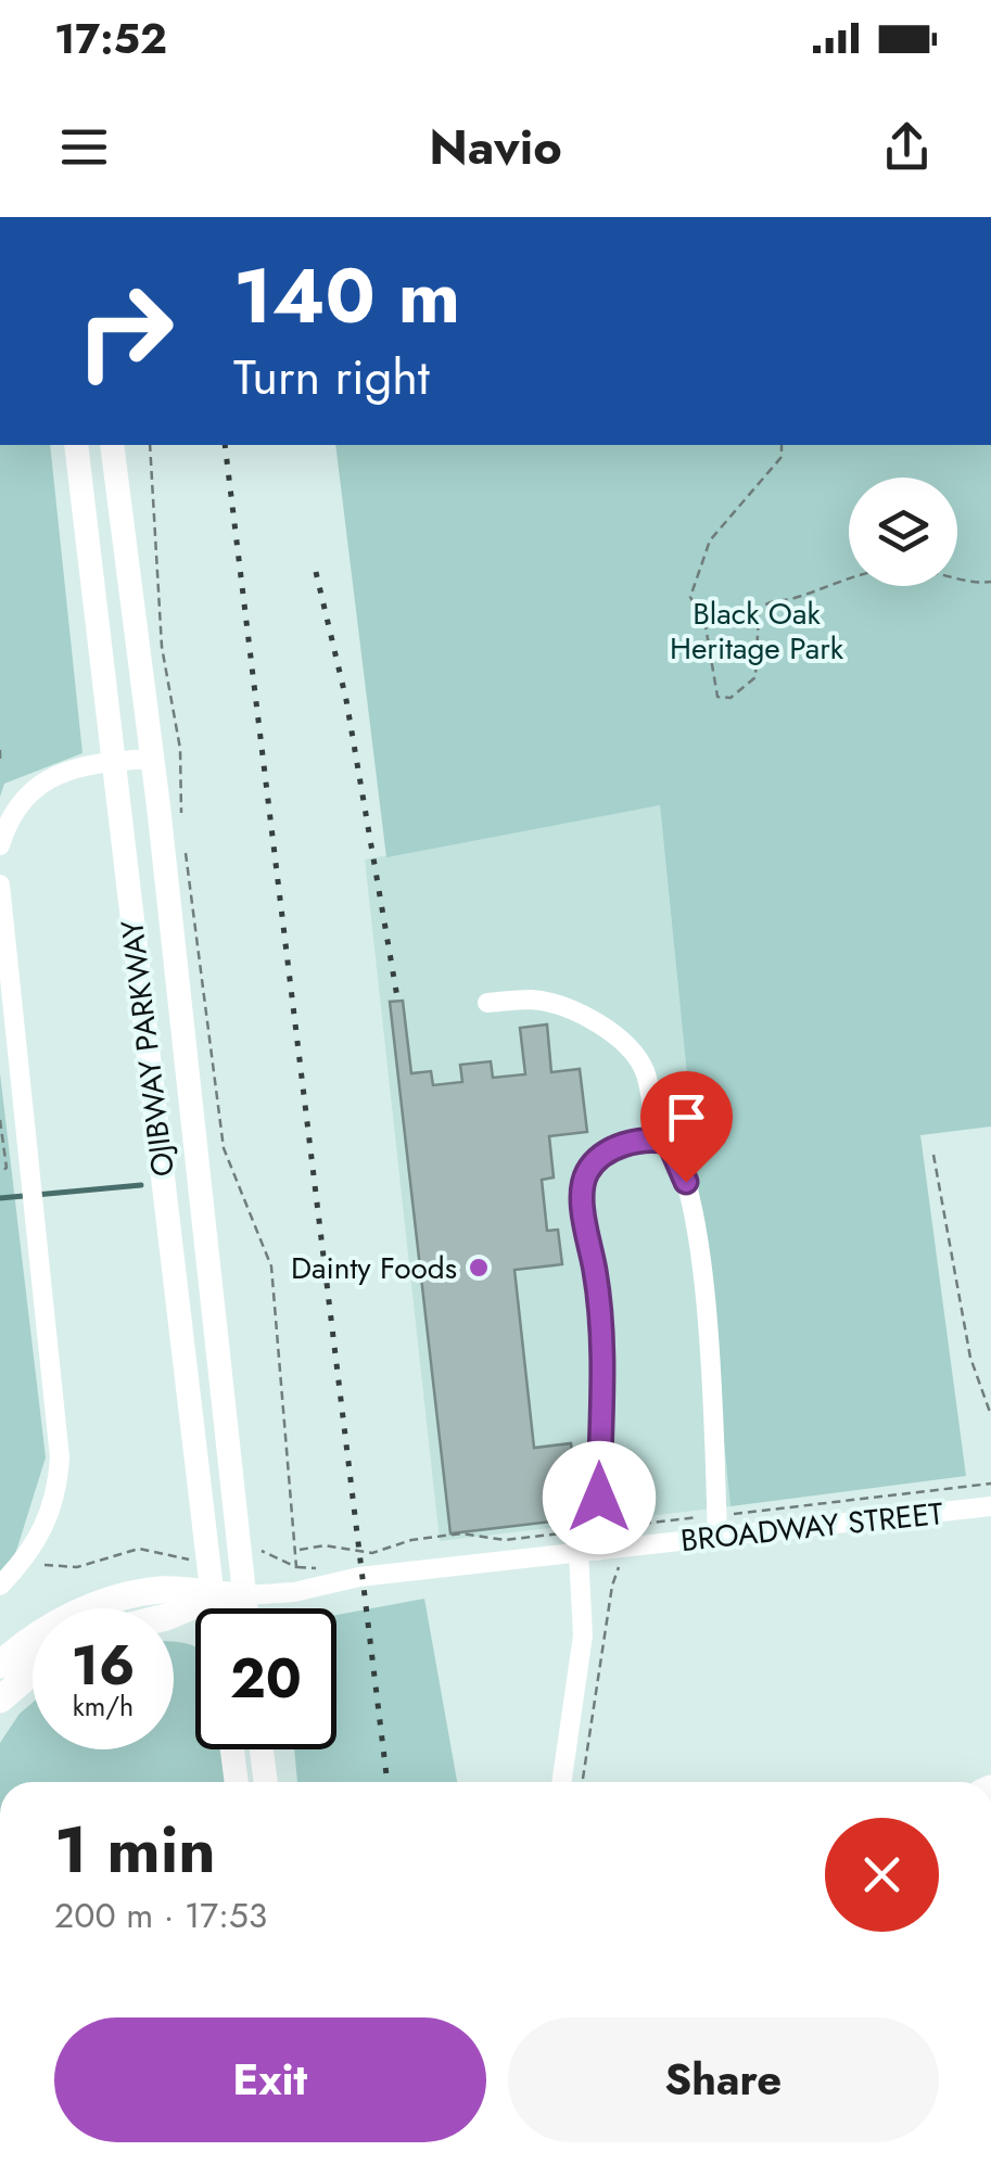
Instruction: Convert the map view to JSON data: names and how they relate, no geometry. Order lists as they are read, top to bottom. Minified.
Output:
{"streets":{"main road":["OJIBWAY PARKWAY"],"street":["BROADWAY STREET"]},"crossings":[["OJIBWAY PARKWAY","BROADWAY STREET"]],"parks":["Black Oak Heritage Park"],"places":["Dainty Foods"],"page":{"status":"17:52","header":"Navio","turn":["140 m","Turn right"],"speed":"16 km/h","limit":"20","heading":["1 min","200 m · 17:53"],"buttons":["Exit","Share"]}}
